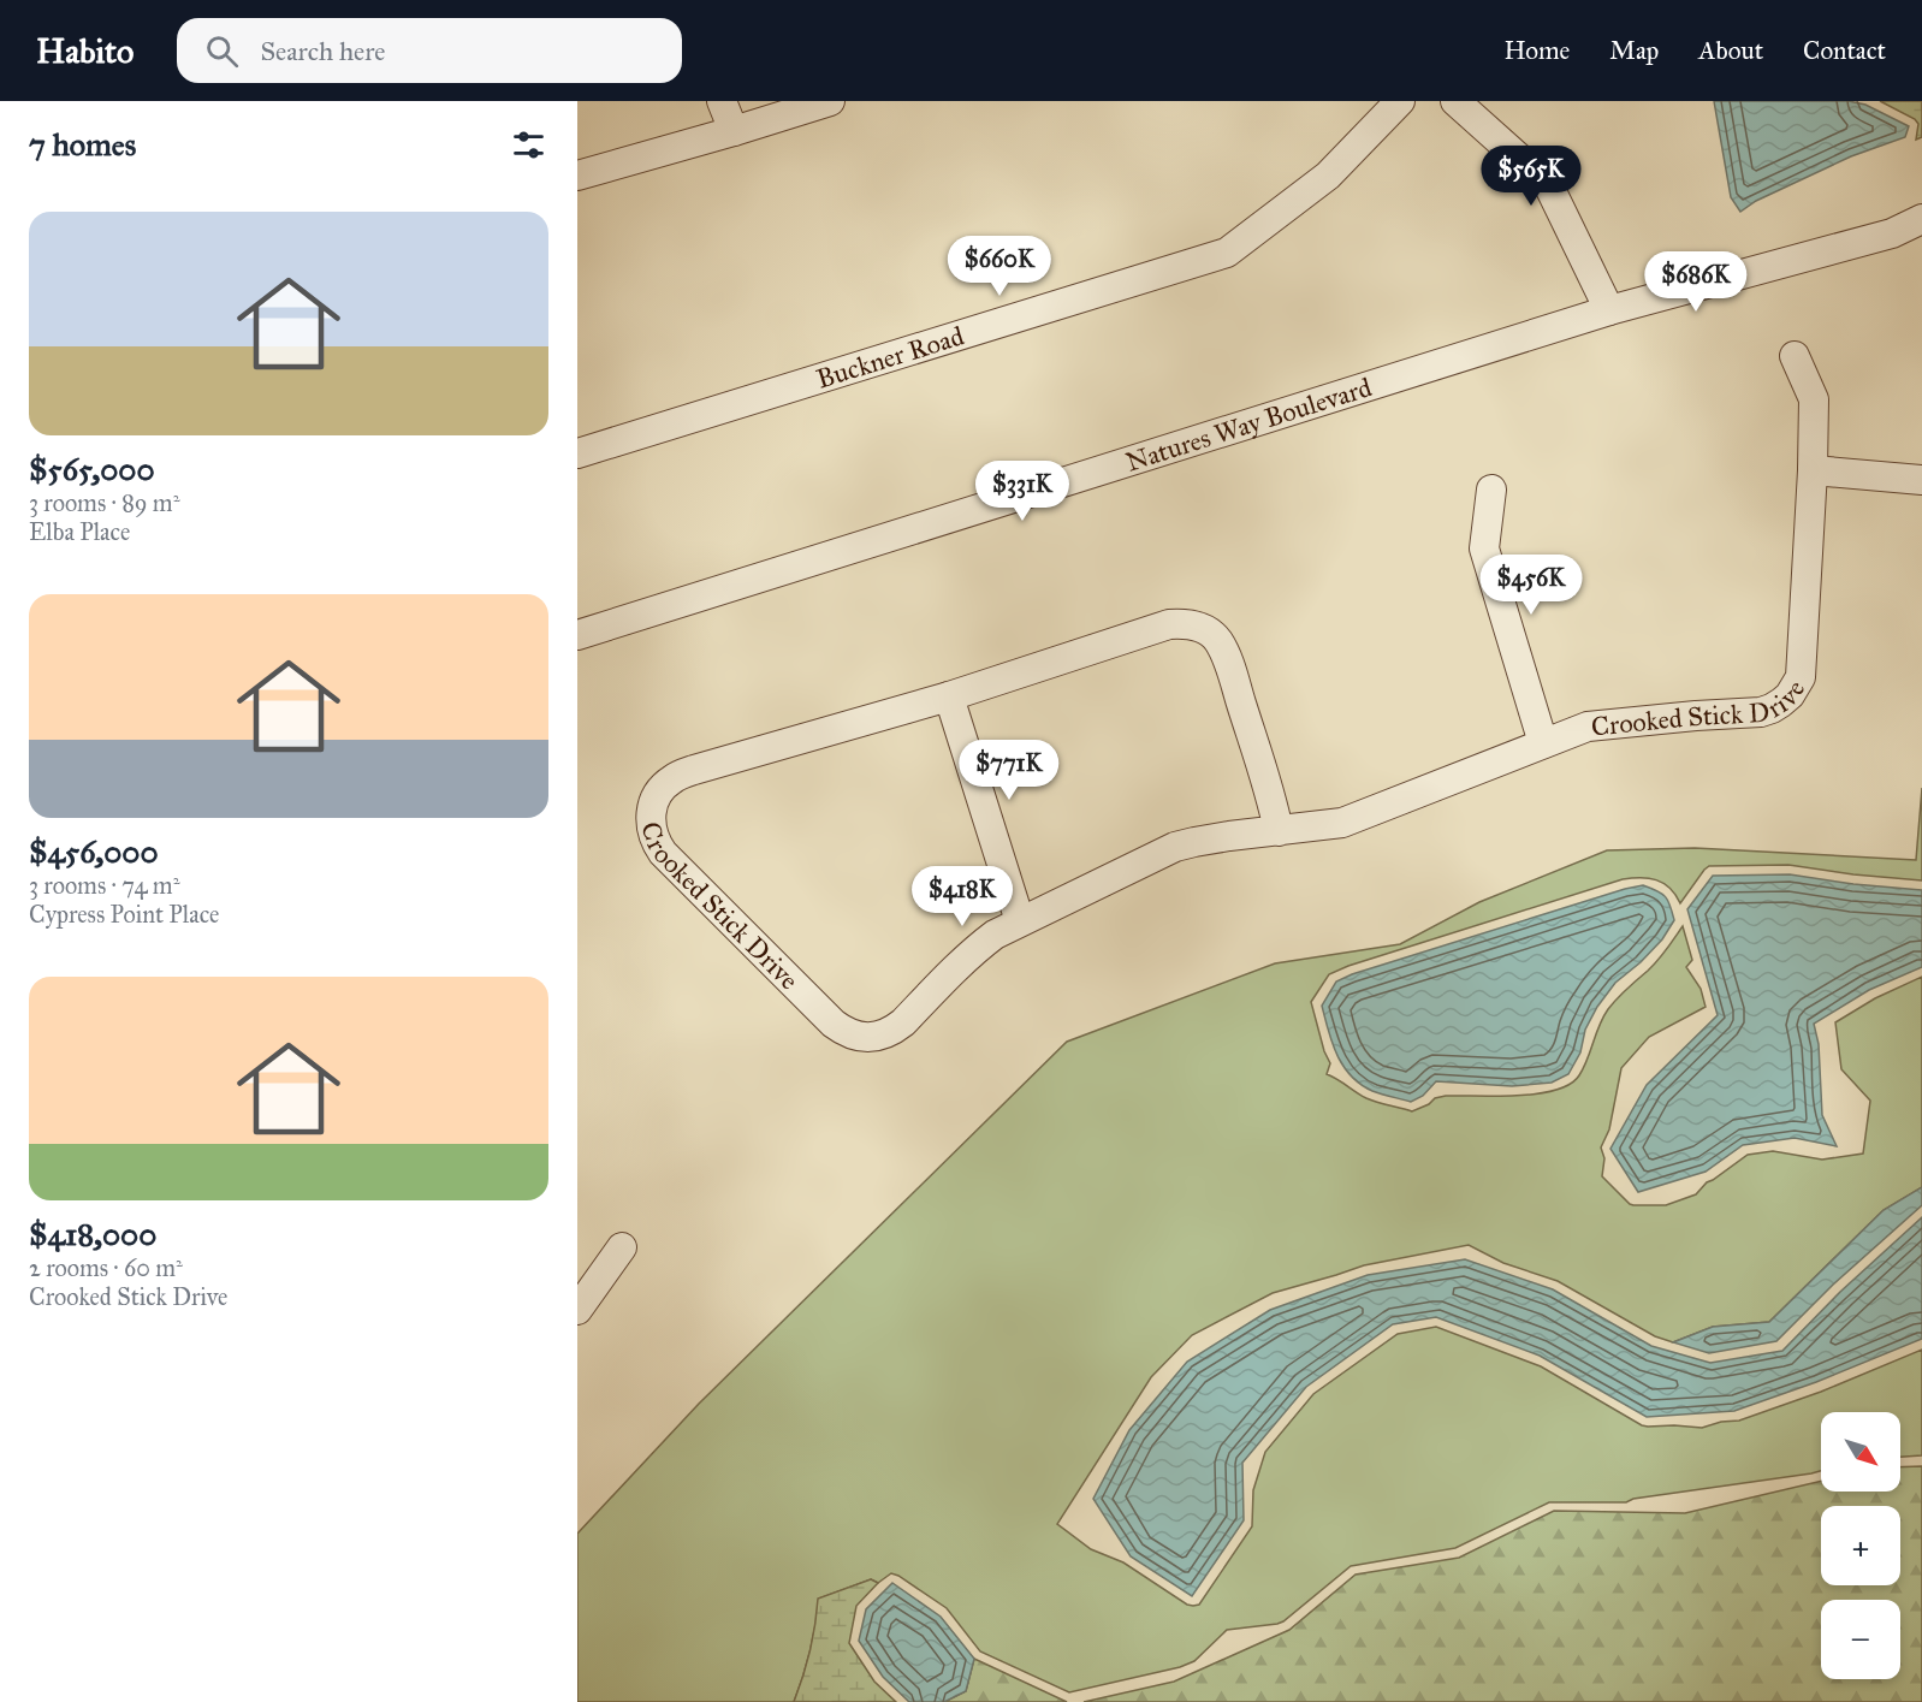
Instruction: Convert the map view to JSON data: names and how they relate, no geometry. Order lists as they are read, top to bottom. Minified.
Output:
{"streets":{"street":["Buckner Road","Natures Way Boulevard","Crooked Stick Drive"]},"north":"bottom right","page":{"header":"Habito","search":"Search here","nav":["Home","Map","About","Contact"],"heading":"7 homes","price":["$565K","$660K","$686K","$331K","$456K","$771K","$418K"],"list":[{"name":"$565,000","note":"3 rooms · 89 m² · Elba Place"},{"name":"$456,000","note":"3 rooms · 74 m² · Cypress Point Place"},{"name":"$418,000","note":"2 rooms · 60 m² · Crooked Stick Drive"}],"map_buttons":["+","−"]}}
